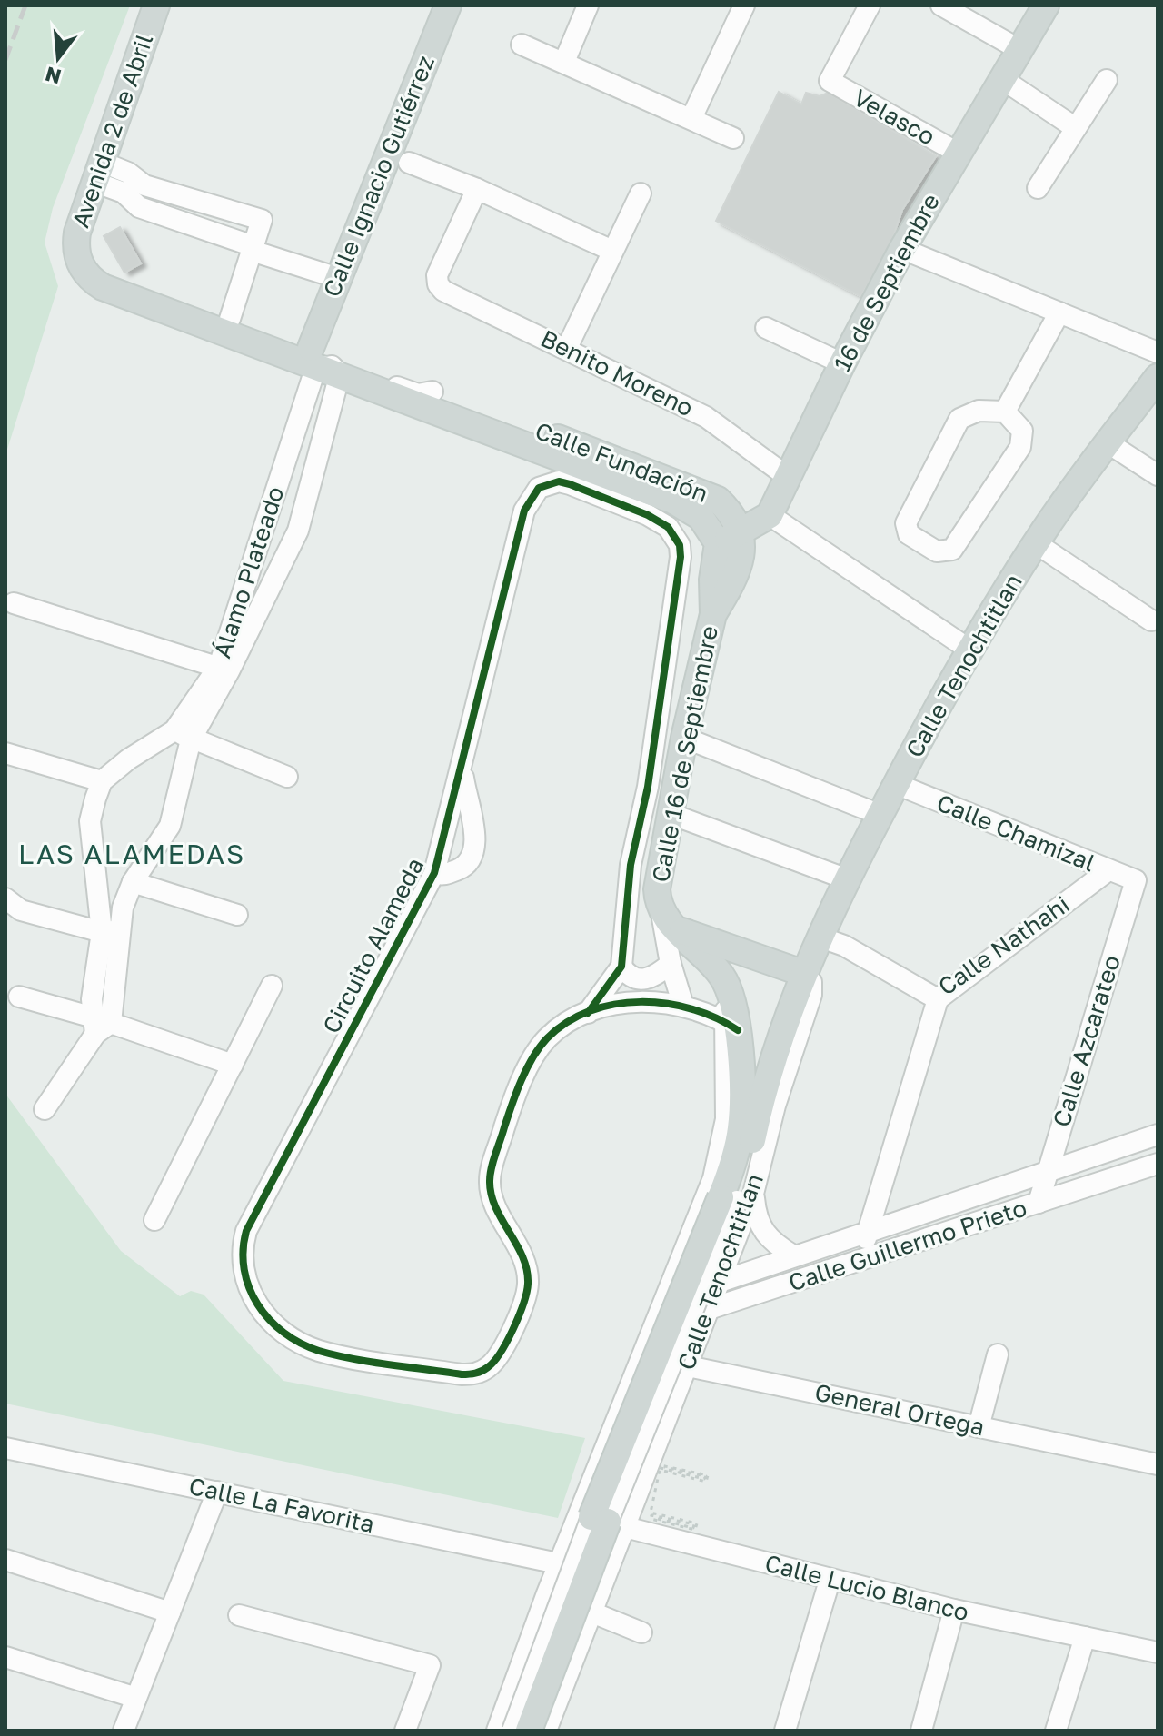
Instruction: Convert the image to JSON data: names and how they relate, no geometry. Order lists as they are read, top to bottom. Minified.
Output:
{"streets":{"main road":["Avenida 2 de Abril","Calle Ignacio Gutiérrez","16 de Septiembre","Calle Fundación","Calle Tenochtitlan","Calle 16 de Septiembre"],"street":["Velasco","Benito Moreno","Álamo Plateado","Calle Chamizal","Circuito Alameda","Calle Nathahi","Calle Azcarateo","Calle Guillermo Prieto","General Ortega","Calle La Favorita","Calle Lucio Blanco"]},"crossings":[["Velasco","16 de Septiembre"],["Avenida 2 de Abril","Calle Fundación"],["Calle Ignacio Gutiérrez","Calle Fundación"],["Calle Ignacio Gutiérrez","Álamo Plateado"],["16 de Septiembre","Benito Moreno"],["Calle Fundación","Álamo Plateado"],["Calle Tenochtitlan","Calle Chamizal"],["Calle Tenochtitlan","Circuito Alameda"],["Calle Tenochtitlan","Calle Nathahi"],["Calle Tenochtitlan","Calle Guillermo Prieto"],["Calle Tenochtitlan","General Ortega"],["Calle Tenochtitlan","Calle Lucio Blanco"],["Calle Chamizal","Calle Nathahi"],["Calle Chamizal","Calle Azcarateo"],["Calle Azcarateo","Calle Guillermo Prieto"]],"districts":["LAS ALAMEDAS"],"north":"bottom"}
